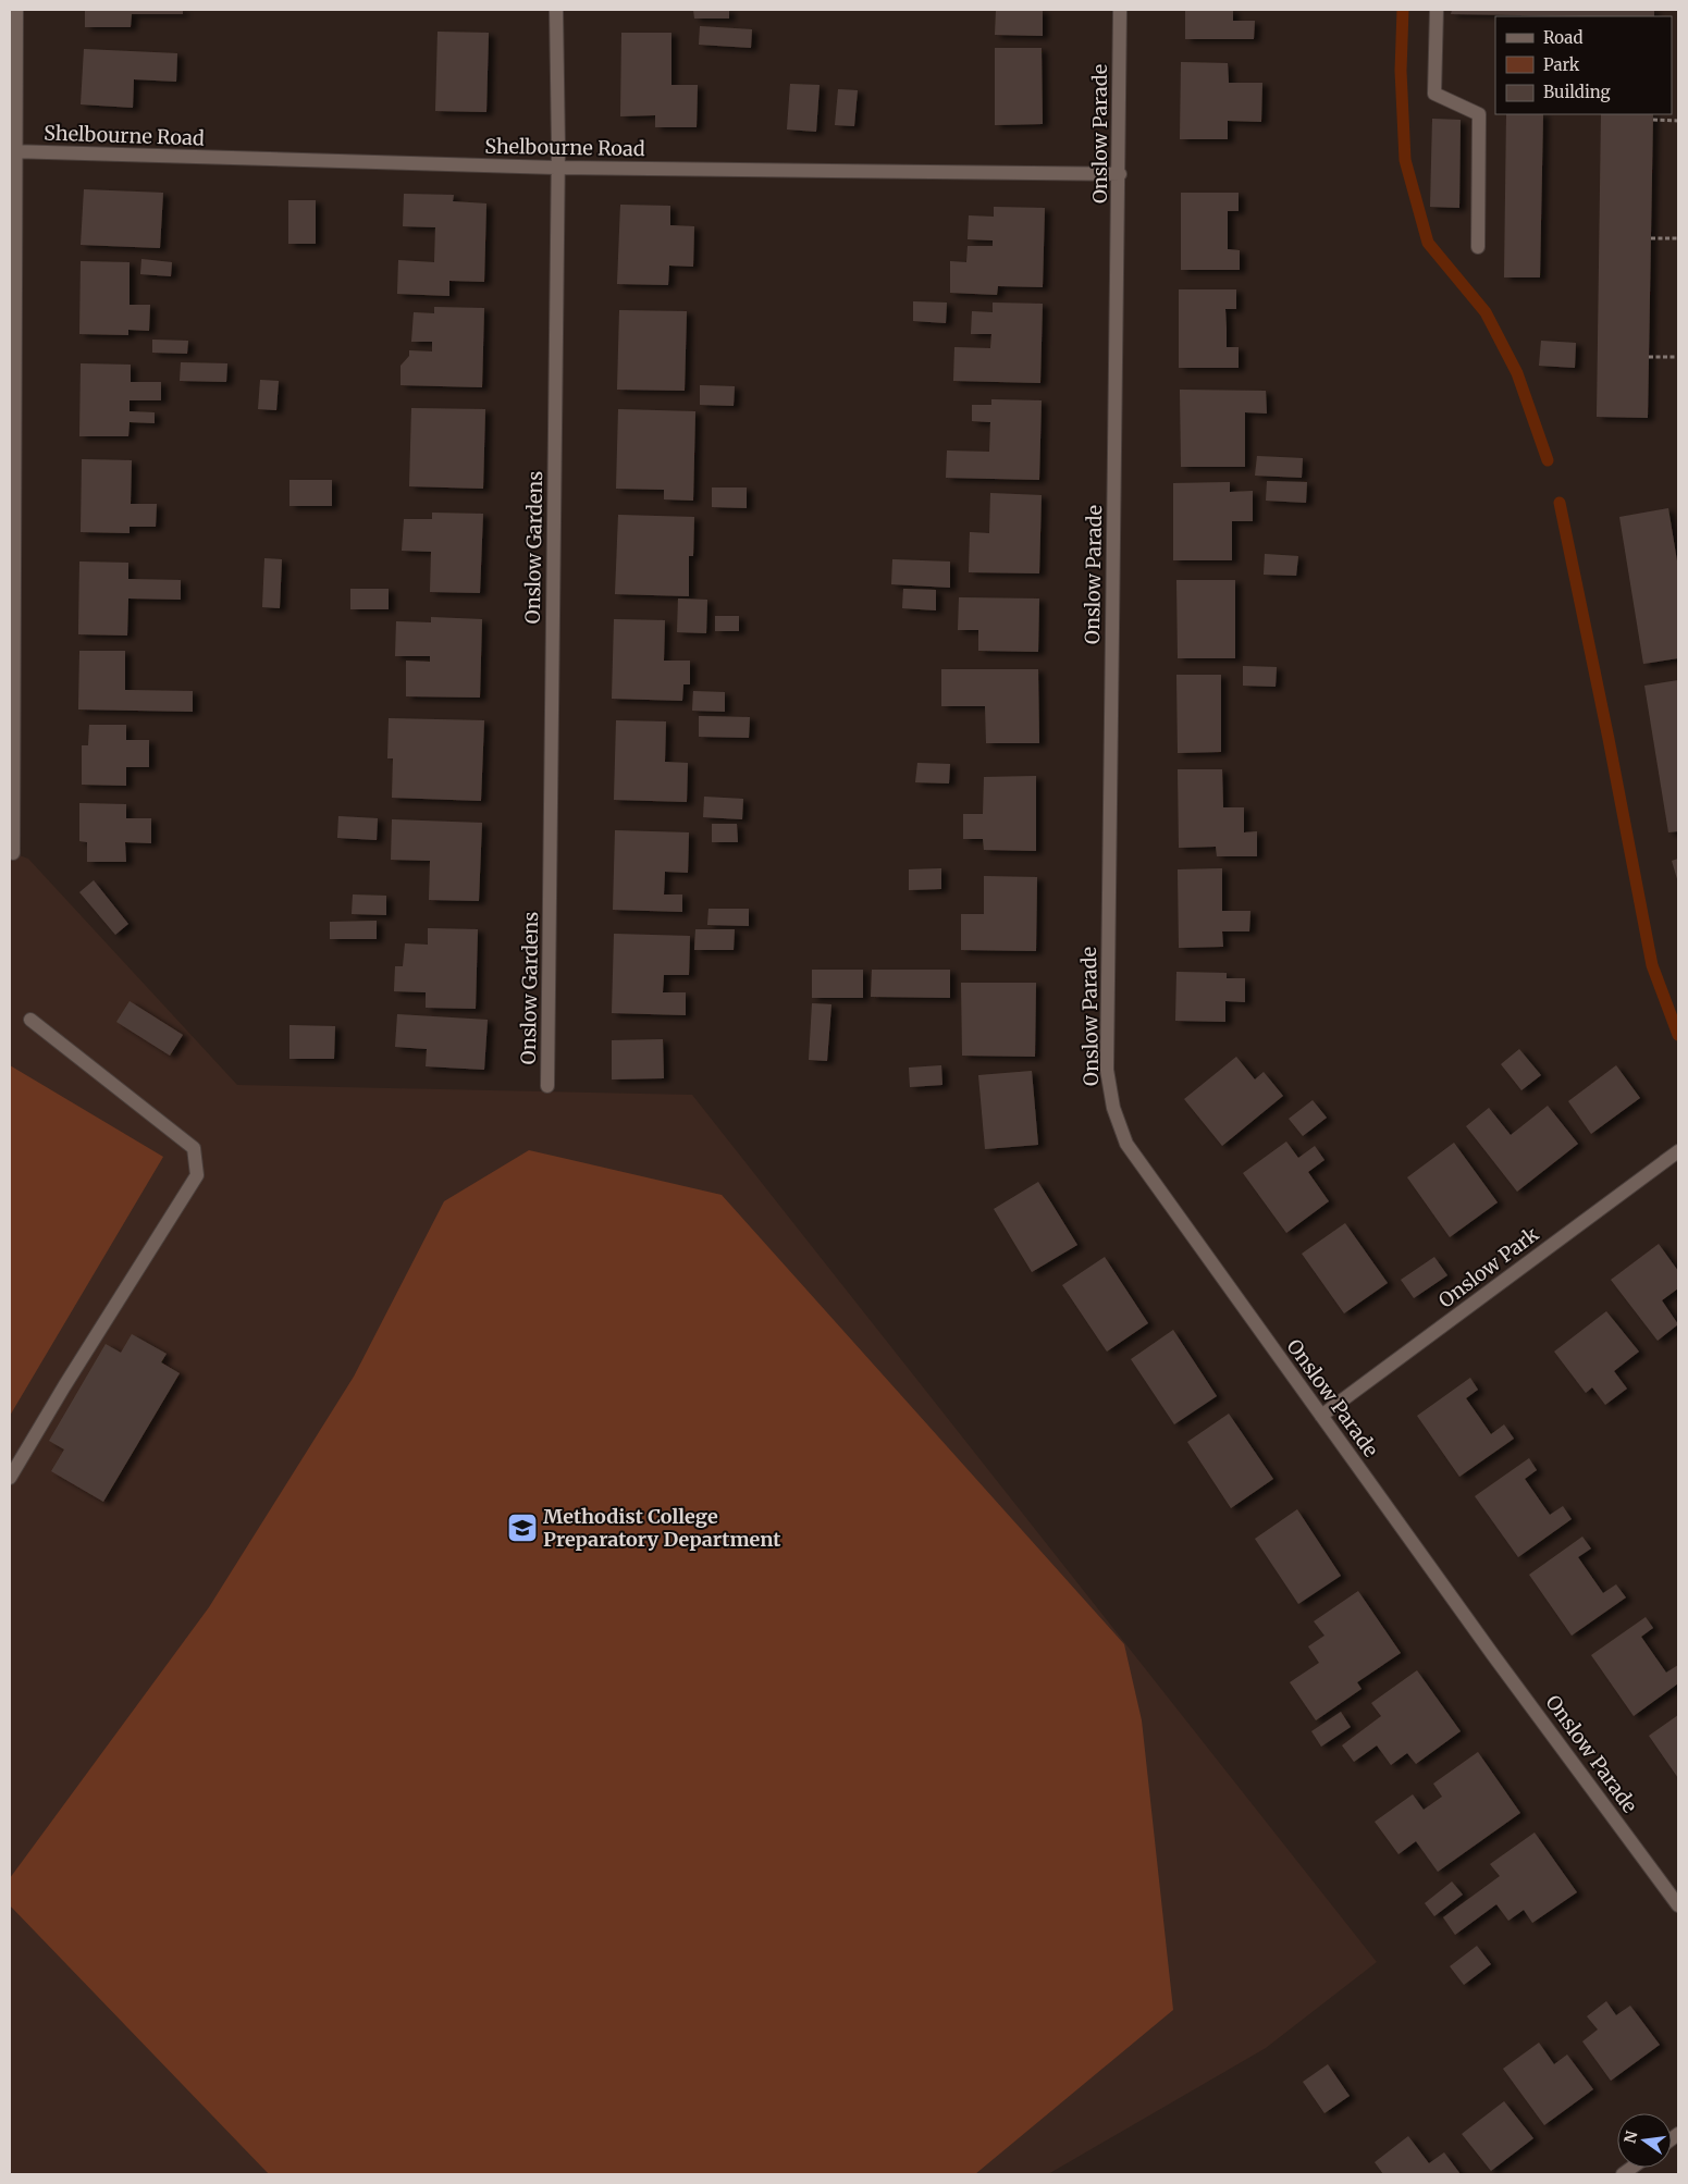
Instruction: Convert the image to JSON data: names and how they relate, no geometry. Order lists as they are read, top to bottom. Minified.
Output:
{"streets":{"street":["Onslow Parade","Shelbourne Road","Onslow Gardens","Onslow Park"]},"crossings":[["Onslow Parade","Shelbourne Road"],["Onslow Parade","Onslow Park"],["Shelbourne Road","Onslow Gardens"]],"places":{"school or university":["Methodist College Preparatory Department"]},"legend":["Road","Park","Building"],"north":"left"}
